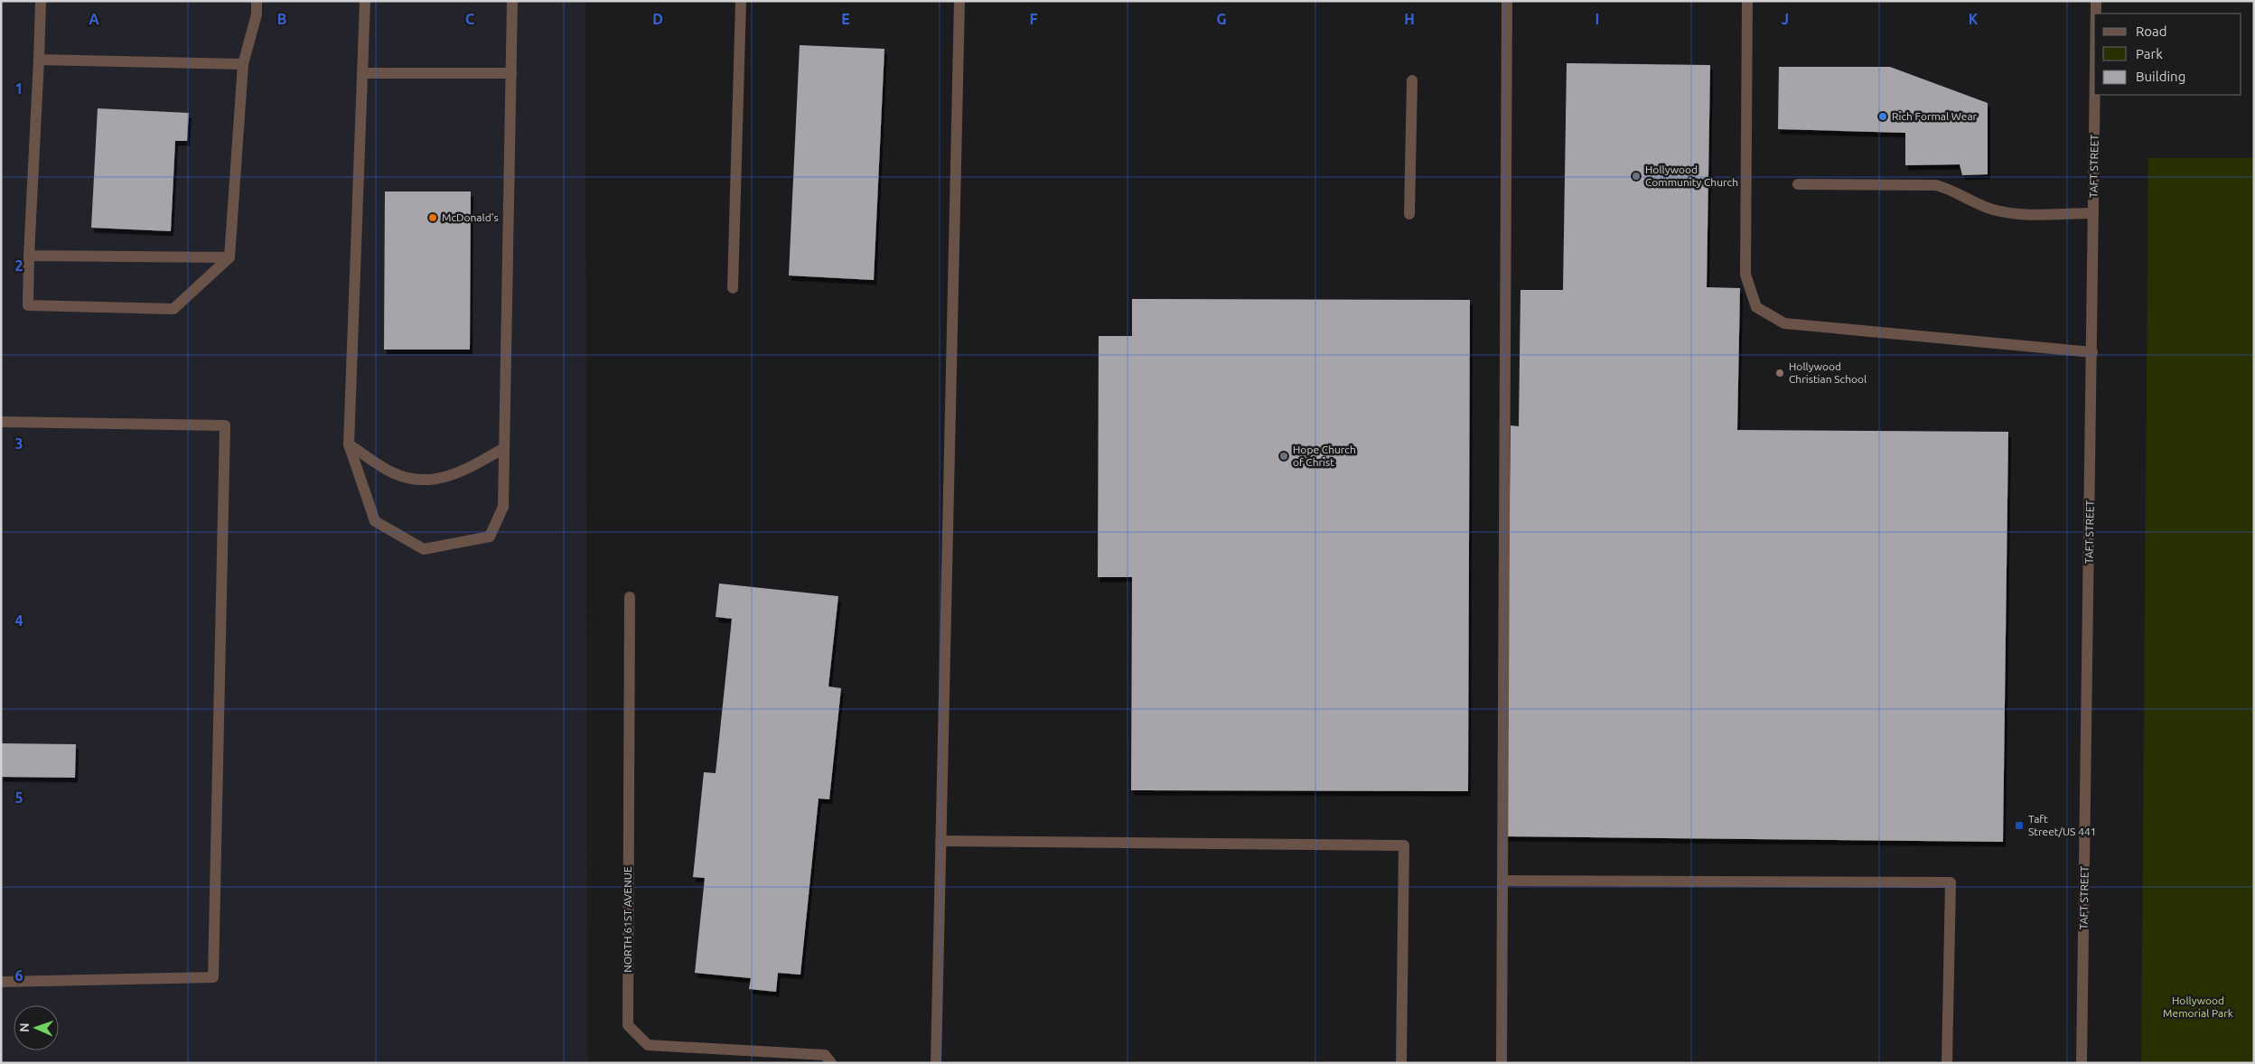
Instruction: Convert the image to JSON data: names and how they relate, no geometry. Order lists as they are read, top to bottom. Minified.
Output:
{"streets":{"street":["TAFT STREET","NORTH 61ST AVENUE"]},"parks":["Hollywood Memorial Park"],"places":{"other":["Rich Formal Wear","Hollywood Community Church","McDonald's","Hollywood Christian School","Hope Church of Christ"],"transit":["Taft Street/US 441"]},"legend":["Road","Park","Building"],"north":"left","grid":{"columns":["A","B","C","D","E","F","G","H","I","J","K"],"rows":["1","2","3","4","5","6"]}}
